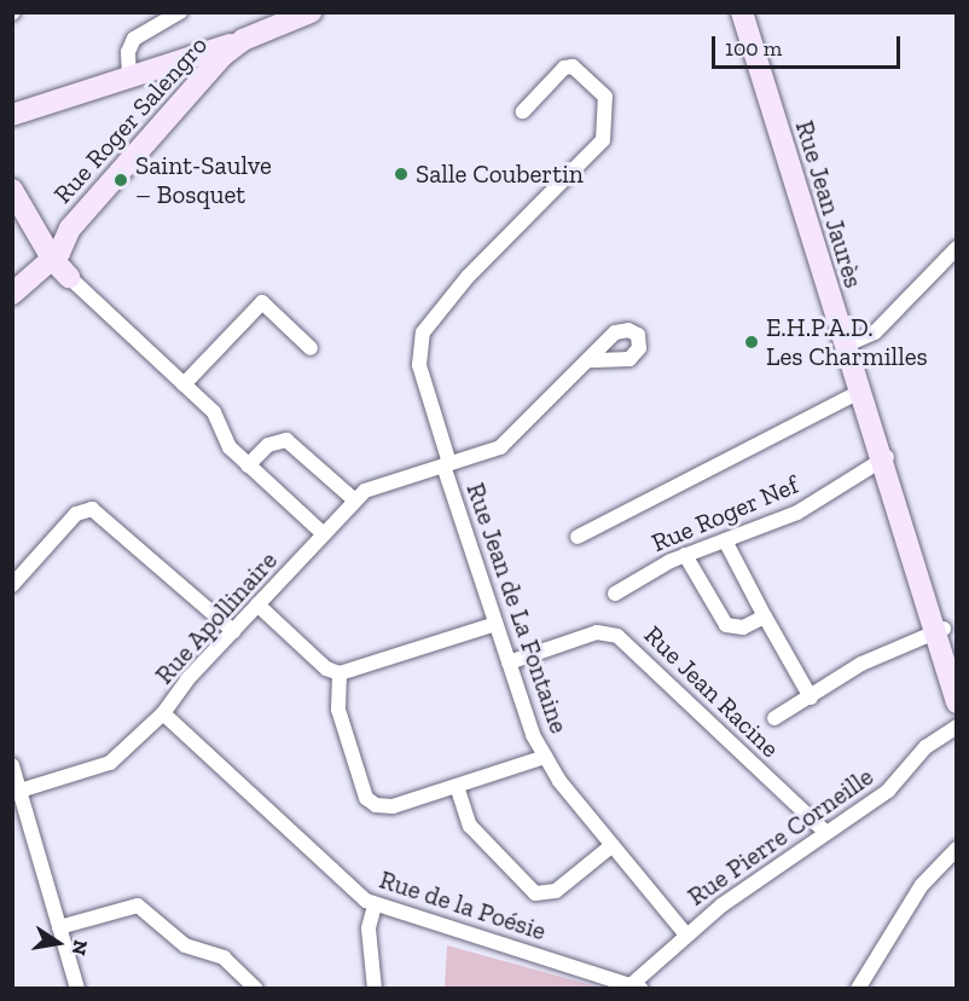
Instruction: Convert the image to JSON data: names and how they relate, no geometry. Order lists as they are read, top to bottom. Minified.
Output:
{"streets":{"main road":["Rue Roger Salengro","Rue Jean Jaurès"],"street":["Rue Roger Nef","Rue Jean de La Fontaine","Rue Apollinaire","Rue Jean Racine","Rue Pierre Corneille","Rue de la Poésie"]},"crossings":[["Rue Jean Jaurès","Rue Roger Nef"],["Rue Jean de La Fontaine","Rue Apollinaire"],["Rue Jean de La Fontaine","Rue Jean Racine"],["Rue Jean de La Fontaine","Rue Pierre Corneille"],["Rue Apollinaire","Rue de la Poésie"],["Rue Jean Racine","Rue Pierre Corneille"],["Rue Pierre Corneille","Rue de la Poésie"]],"places":["Salle Coubertin","Saint-Saulve – Bosquet","E.H.P.A.D. Les Charmilles"],"scale_bar":"100 m","north":"right"}
